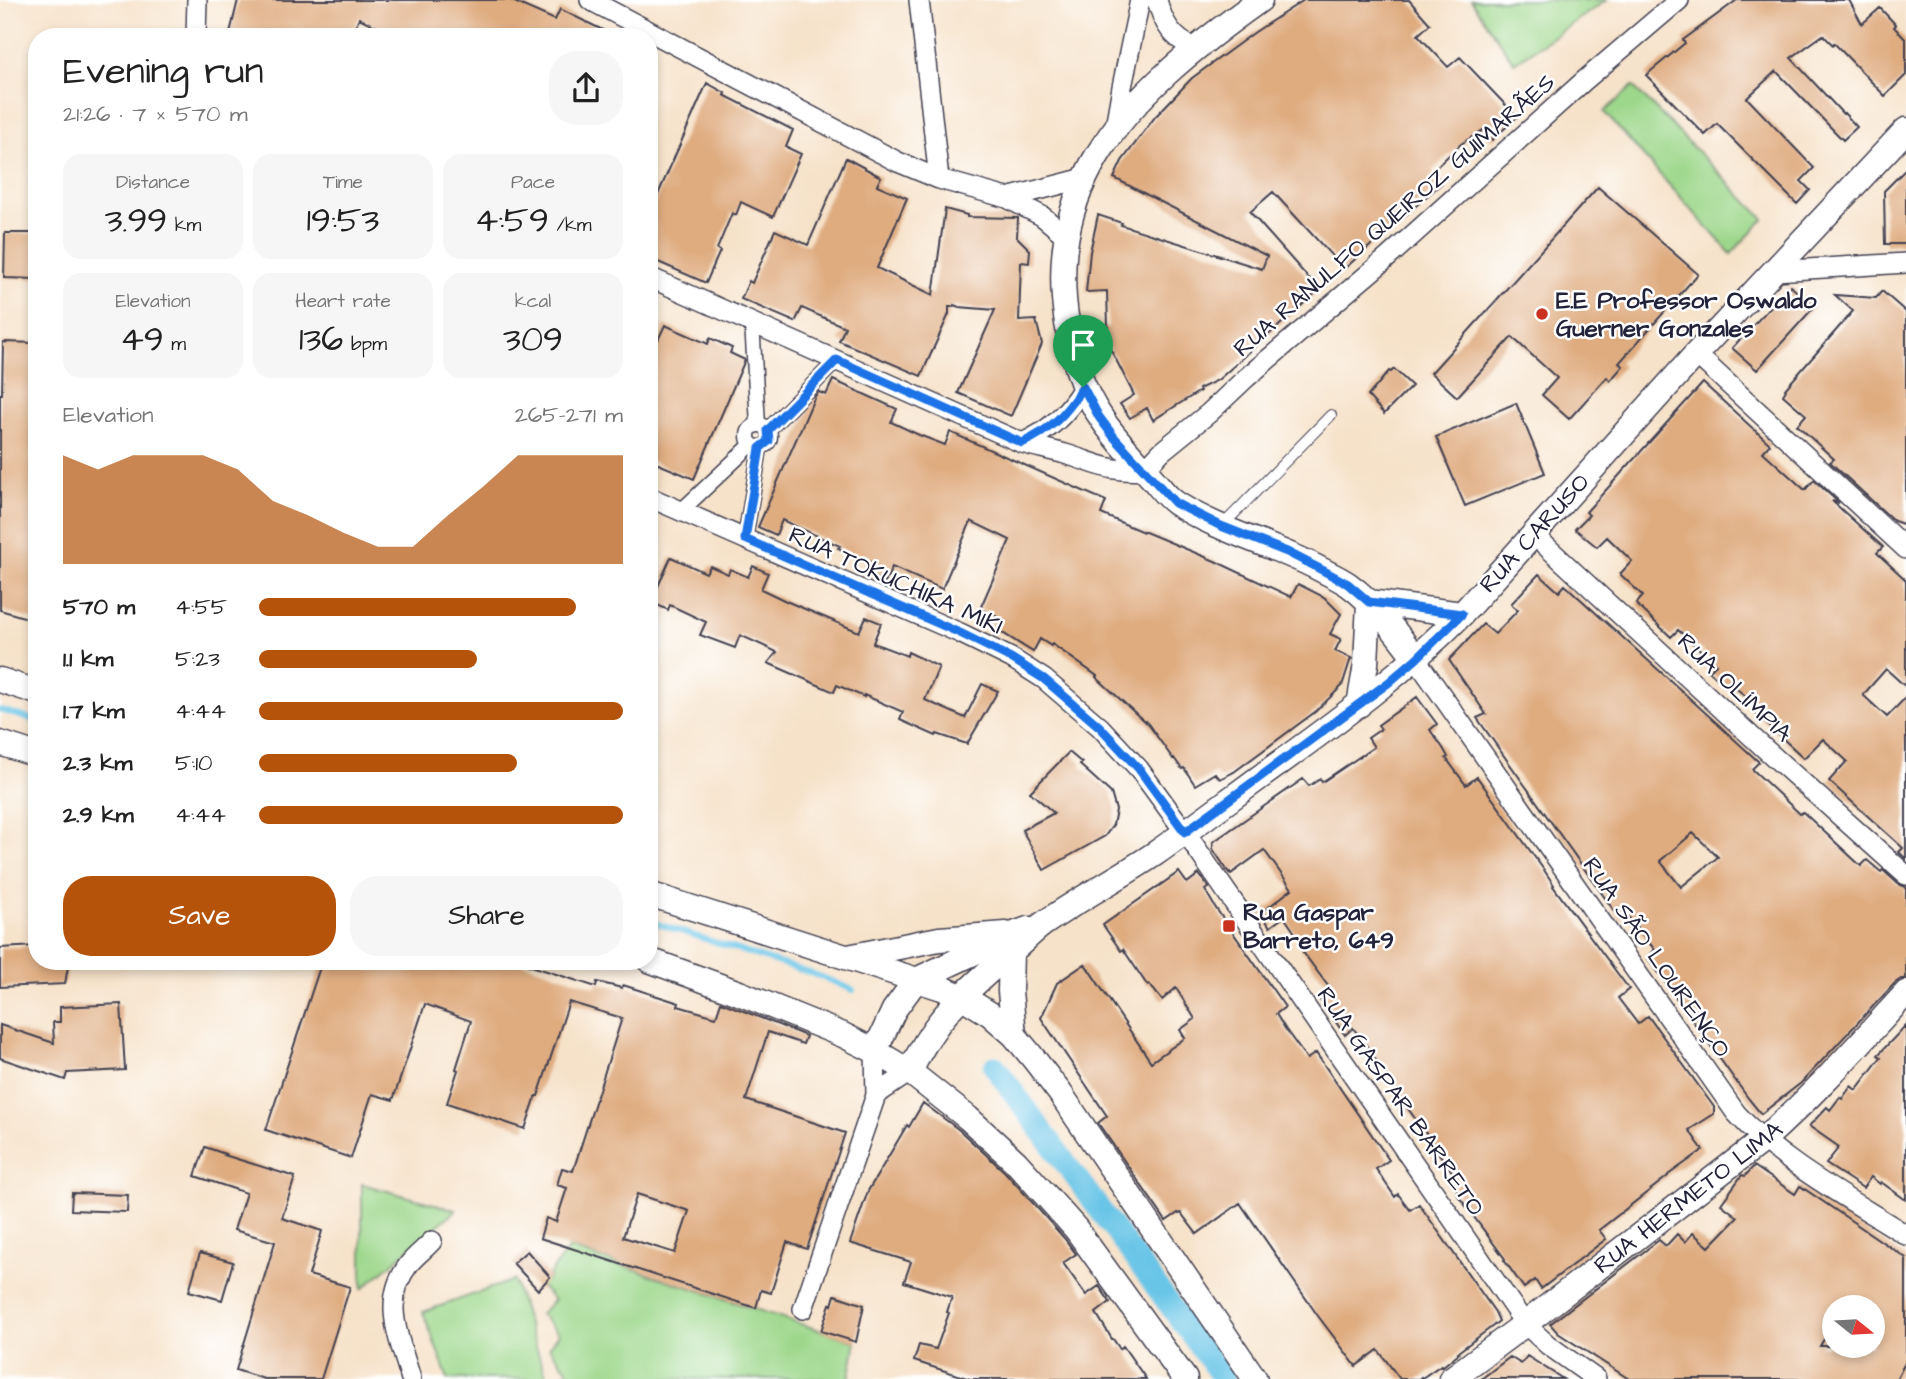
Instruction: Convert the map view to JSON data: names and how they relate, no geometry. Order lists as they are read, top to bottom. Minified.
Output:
{"streets":{"street":["RUA RANULFO QUEIROZ GUIMARÃES","RUA CARUSO","RUA TOKUCHIKA MIKI","RUA OLÍMPIA","RUA SÃO LOURENÇO","RUA GASPAR BARRETO","RUA HERMETO LIMA"]},"crossings":[["RUA CARUSO","RUA TOKUCHIKA MIKI"],["RUA CARUSO","RUA OLÍMPIA"],["RUA CARUSO","RUA SÃO LOURENÇO"],["RUA CARUSO","RUA GASPAR BARRETO"],["RUA TOKUCHIKA MIKI","RUA GASPAR BARRETO"],["RUA SÃO LOURENÇO","RUA HERMETO LIMA"],["RUA GASPAR BARRETO","RUA HERMETO LIMA"]],"places":{"other":["E.E Professor Oswaldo Guerner Gonzales"],"transit":["Rua Gaspar Barreto, 649"]},"north":"right","page":{"heading":["Evening run","21:26 · 7 × 570 m"],"stats":[["Distance","3.99 km"],["Time","19:53"],["Pace","4:59 /km"],["Elevation","49 m"],["Heart rate","136 bpm"],["kcal","309"]],"chart":["Elevation","265–271 m"],"list":[{"name":"570 m","note":"4:55"},{"name":"1.1 km","note":"5:23"},{"name":"1.7 km","note":"4:44"},{"name":"2.3 km","note":"5:10"},{"name":"2.9 km","note":"4:44"}],"buttons":["Save","Share"]}}
